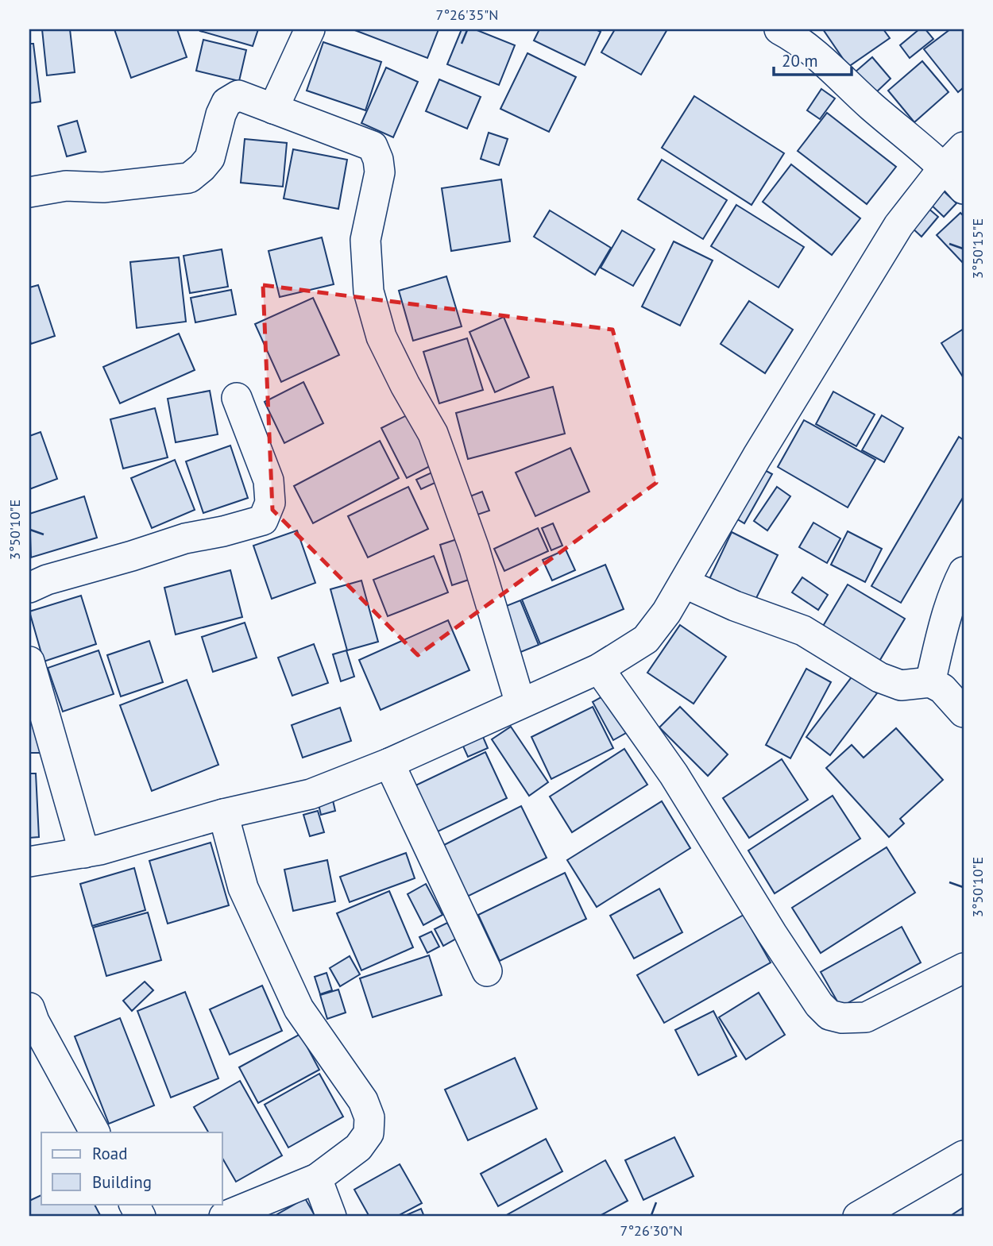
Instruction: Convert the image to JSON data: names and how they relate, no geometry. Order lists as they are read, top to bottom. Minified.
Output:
{"legend":["Road","Building"],"scale_bar":"20 m","coordinates":["7°26'35\"N","3°50'15\"E","3°50'10\"E","7°26'30\"N"]}
